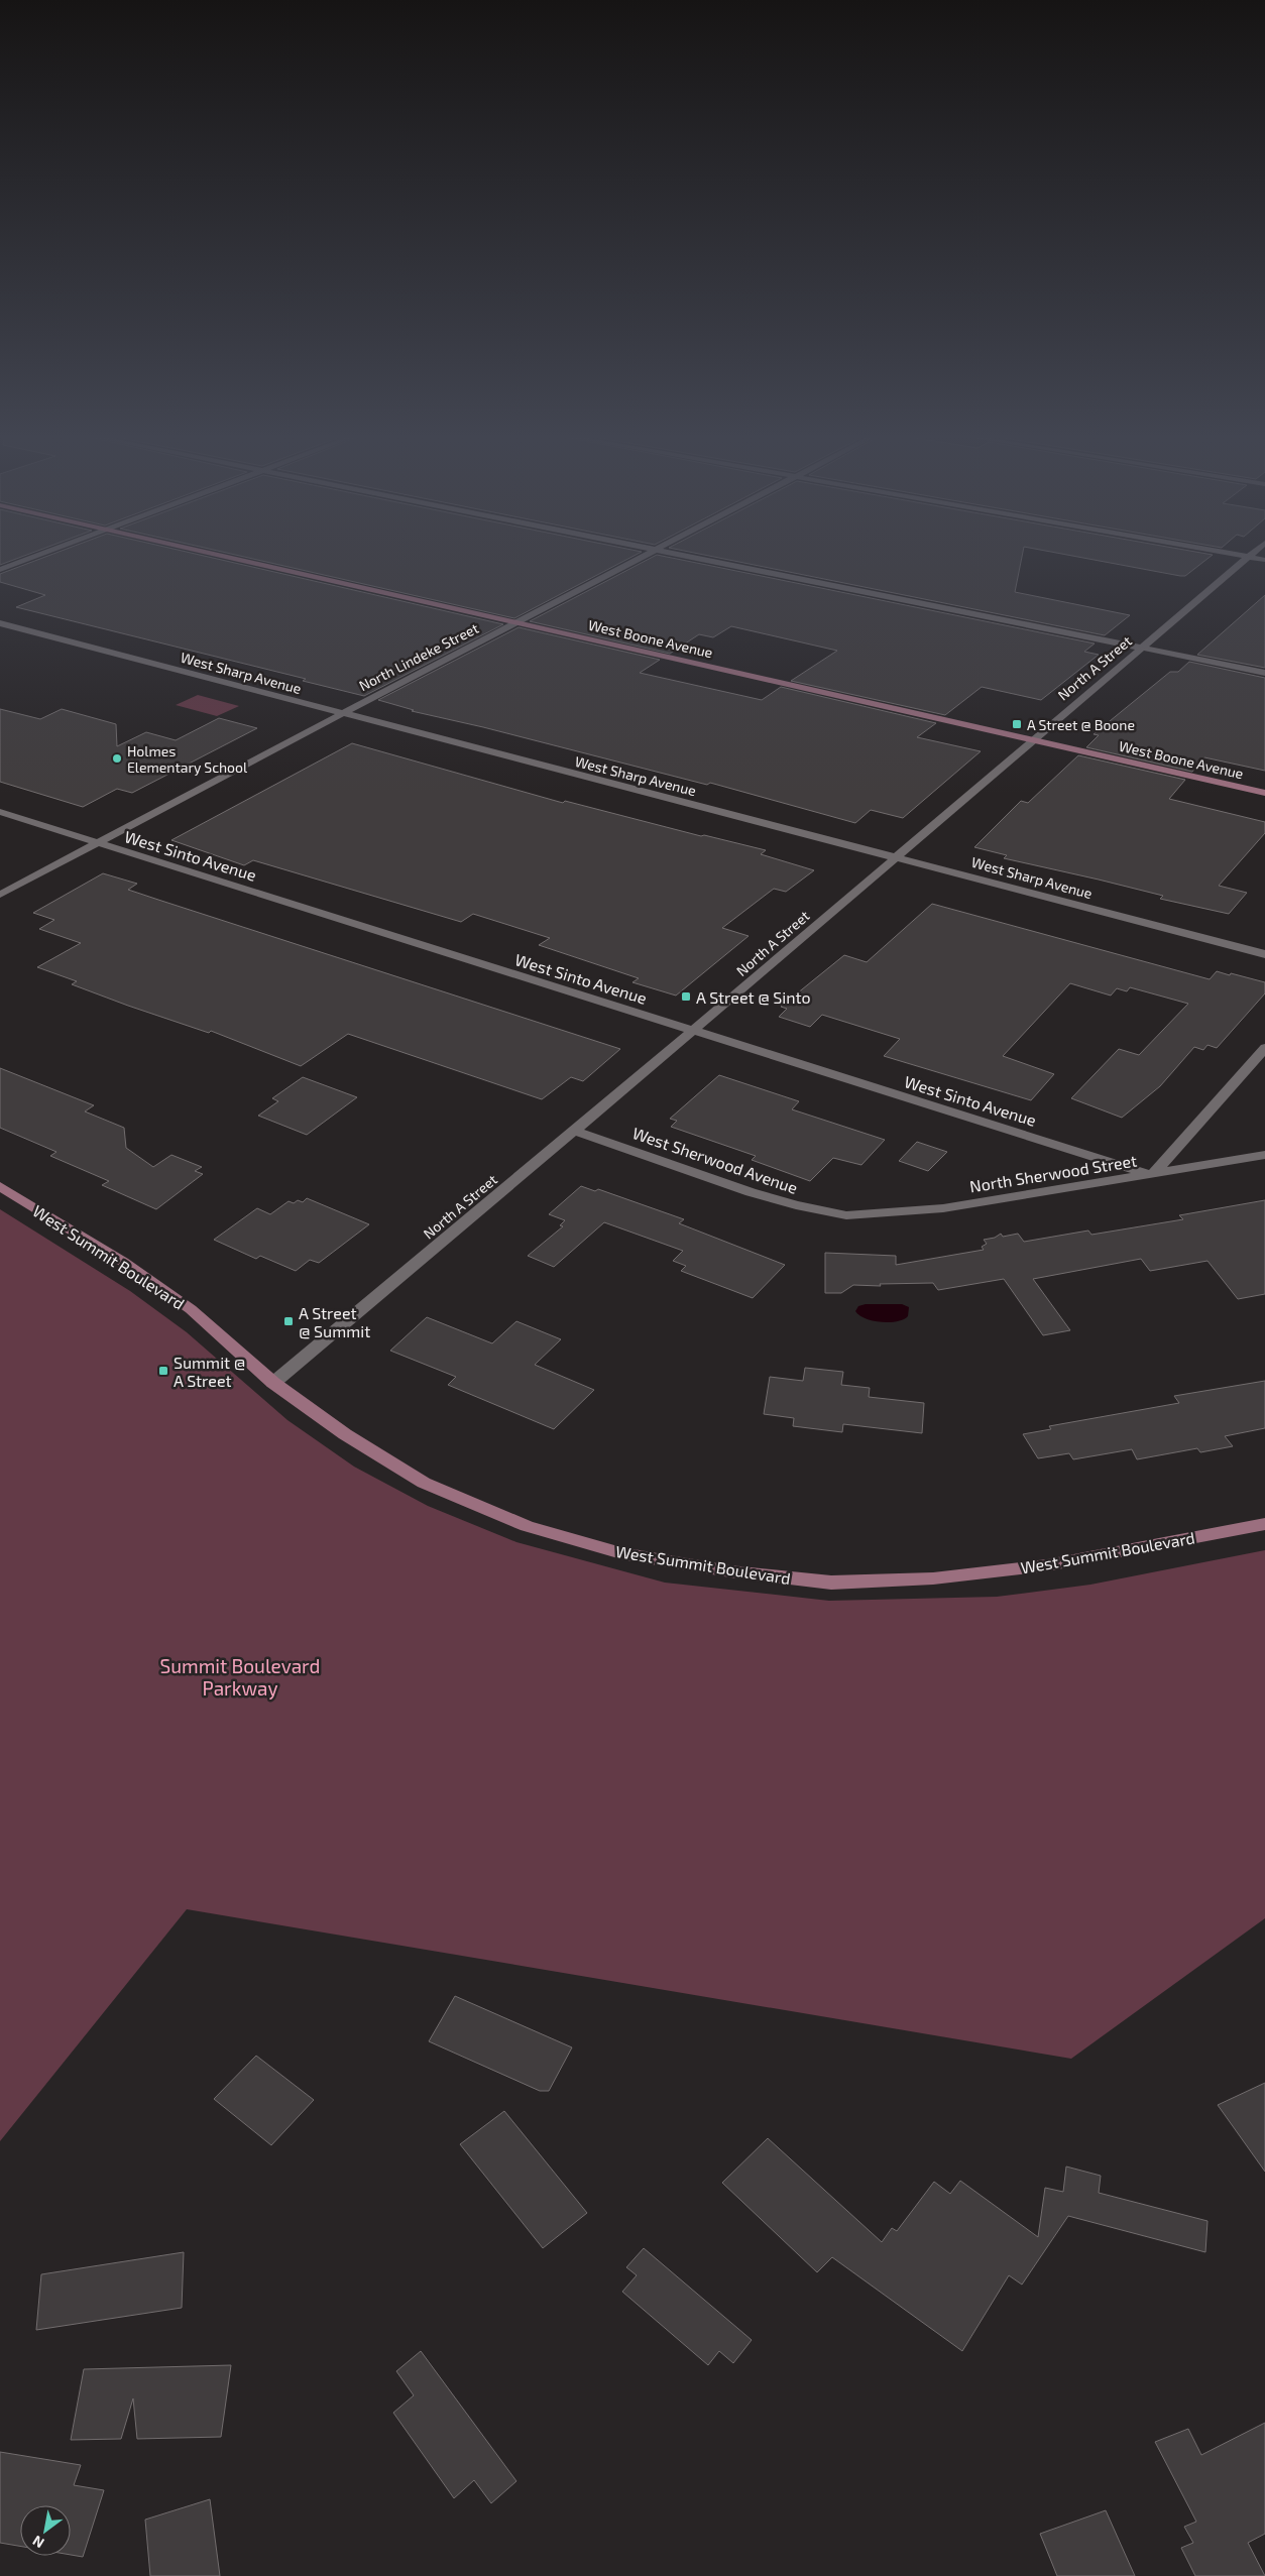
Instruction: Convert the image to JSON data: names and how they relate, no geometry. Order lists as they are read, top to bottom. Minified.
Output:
{"streets":{"main road":["West Boone Avenue","West Summit Boulevard"],"street":["North Lindeke Street","North A Street","West Sharp Avenue","West Sinto Avenue","West Sherwood Avenue","North Sherwood Street"]},"crossings":[["West Boone Avenue","North Lindeke Street"],["West Boone Avenue","North A Street"],["North Lindeke Street","West Sharp Avenue"],["North Lindeke Street","West Sinto Avenue"],["North A Street","West Sharp Avenue"],["North A Street","West Sinto Avenue"],["North A Street","West Sherwood Avenue"],["North A Street","West Summit Boulevard"],["West Sinto Avenue","North Sherwood Street"],["West Sherwood Avenue","North Sherwood Street"]],"parks":["Summit Boulevard Parkway"],"places":{"transit":["A Street @ Boone","A Street @ Sinto","A Street @ Summit","Summit @ A Street"],"other":["Holmes Elementary School"]},"north":"bottom left"}
